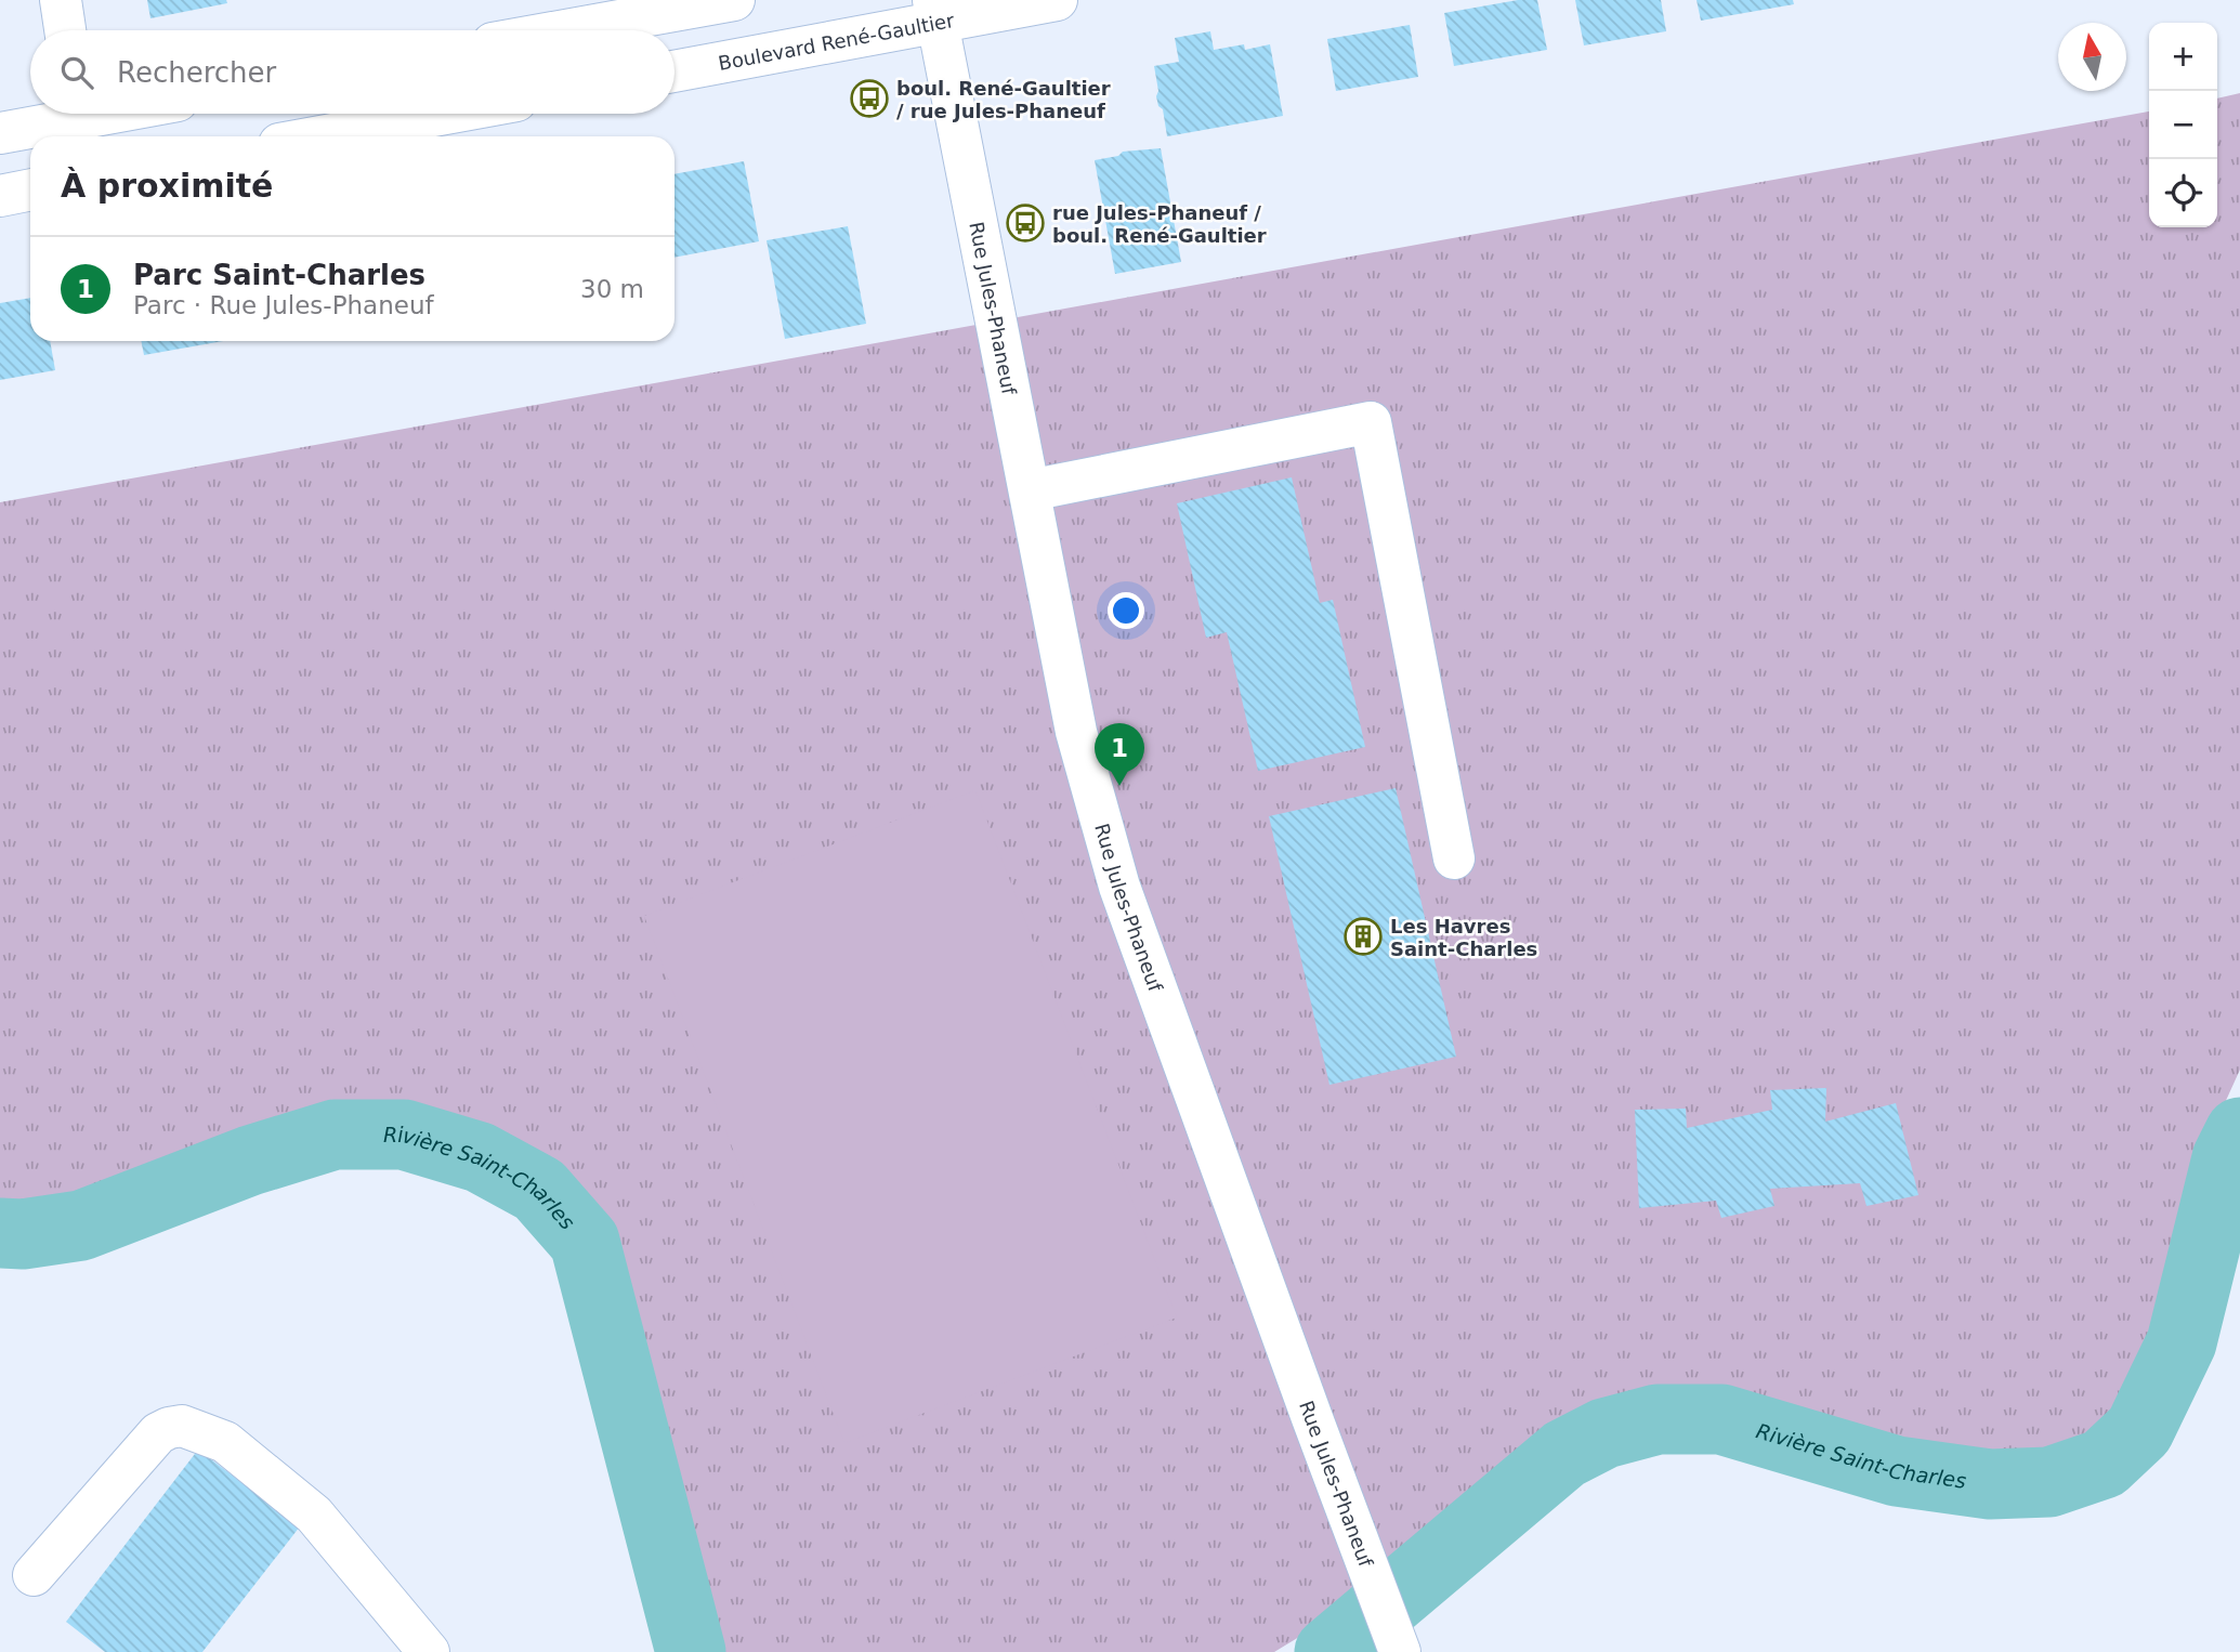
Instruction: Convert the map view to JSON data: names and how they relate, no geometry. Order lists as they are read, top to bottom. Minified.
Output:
{"streets":{"street":["Boulevard René-Gaultier","Rue Jules-Phaneuf"]},"crossings":[["Boulevard René-Gaultier","Rue Jules-Phaneuf"]],"water":["Rivière Saint-Charles"],"places":{"bus stop":["boul. René-Gaultier / rue Jules-Phaneuf","rue Jules-Phaneuf / boul. René-Gaultier"],"building":["Les Havres Saint-Charles"]},"north":"top","page":{"map_buttons":["+","−"],"search":"Rechercher","heading":"À proximité","list":[{"mark":"1","name":"Parc Saint-Charles","note":"Parc · Rue Jules-Phaneuf","value":"30 m"}],"pins":"1"}}
